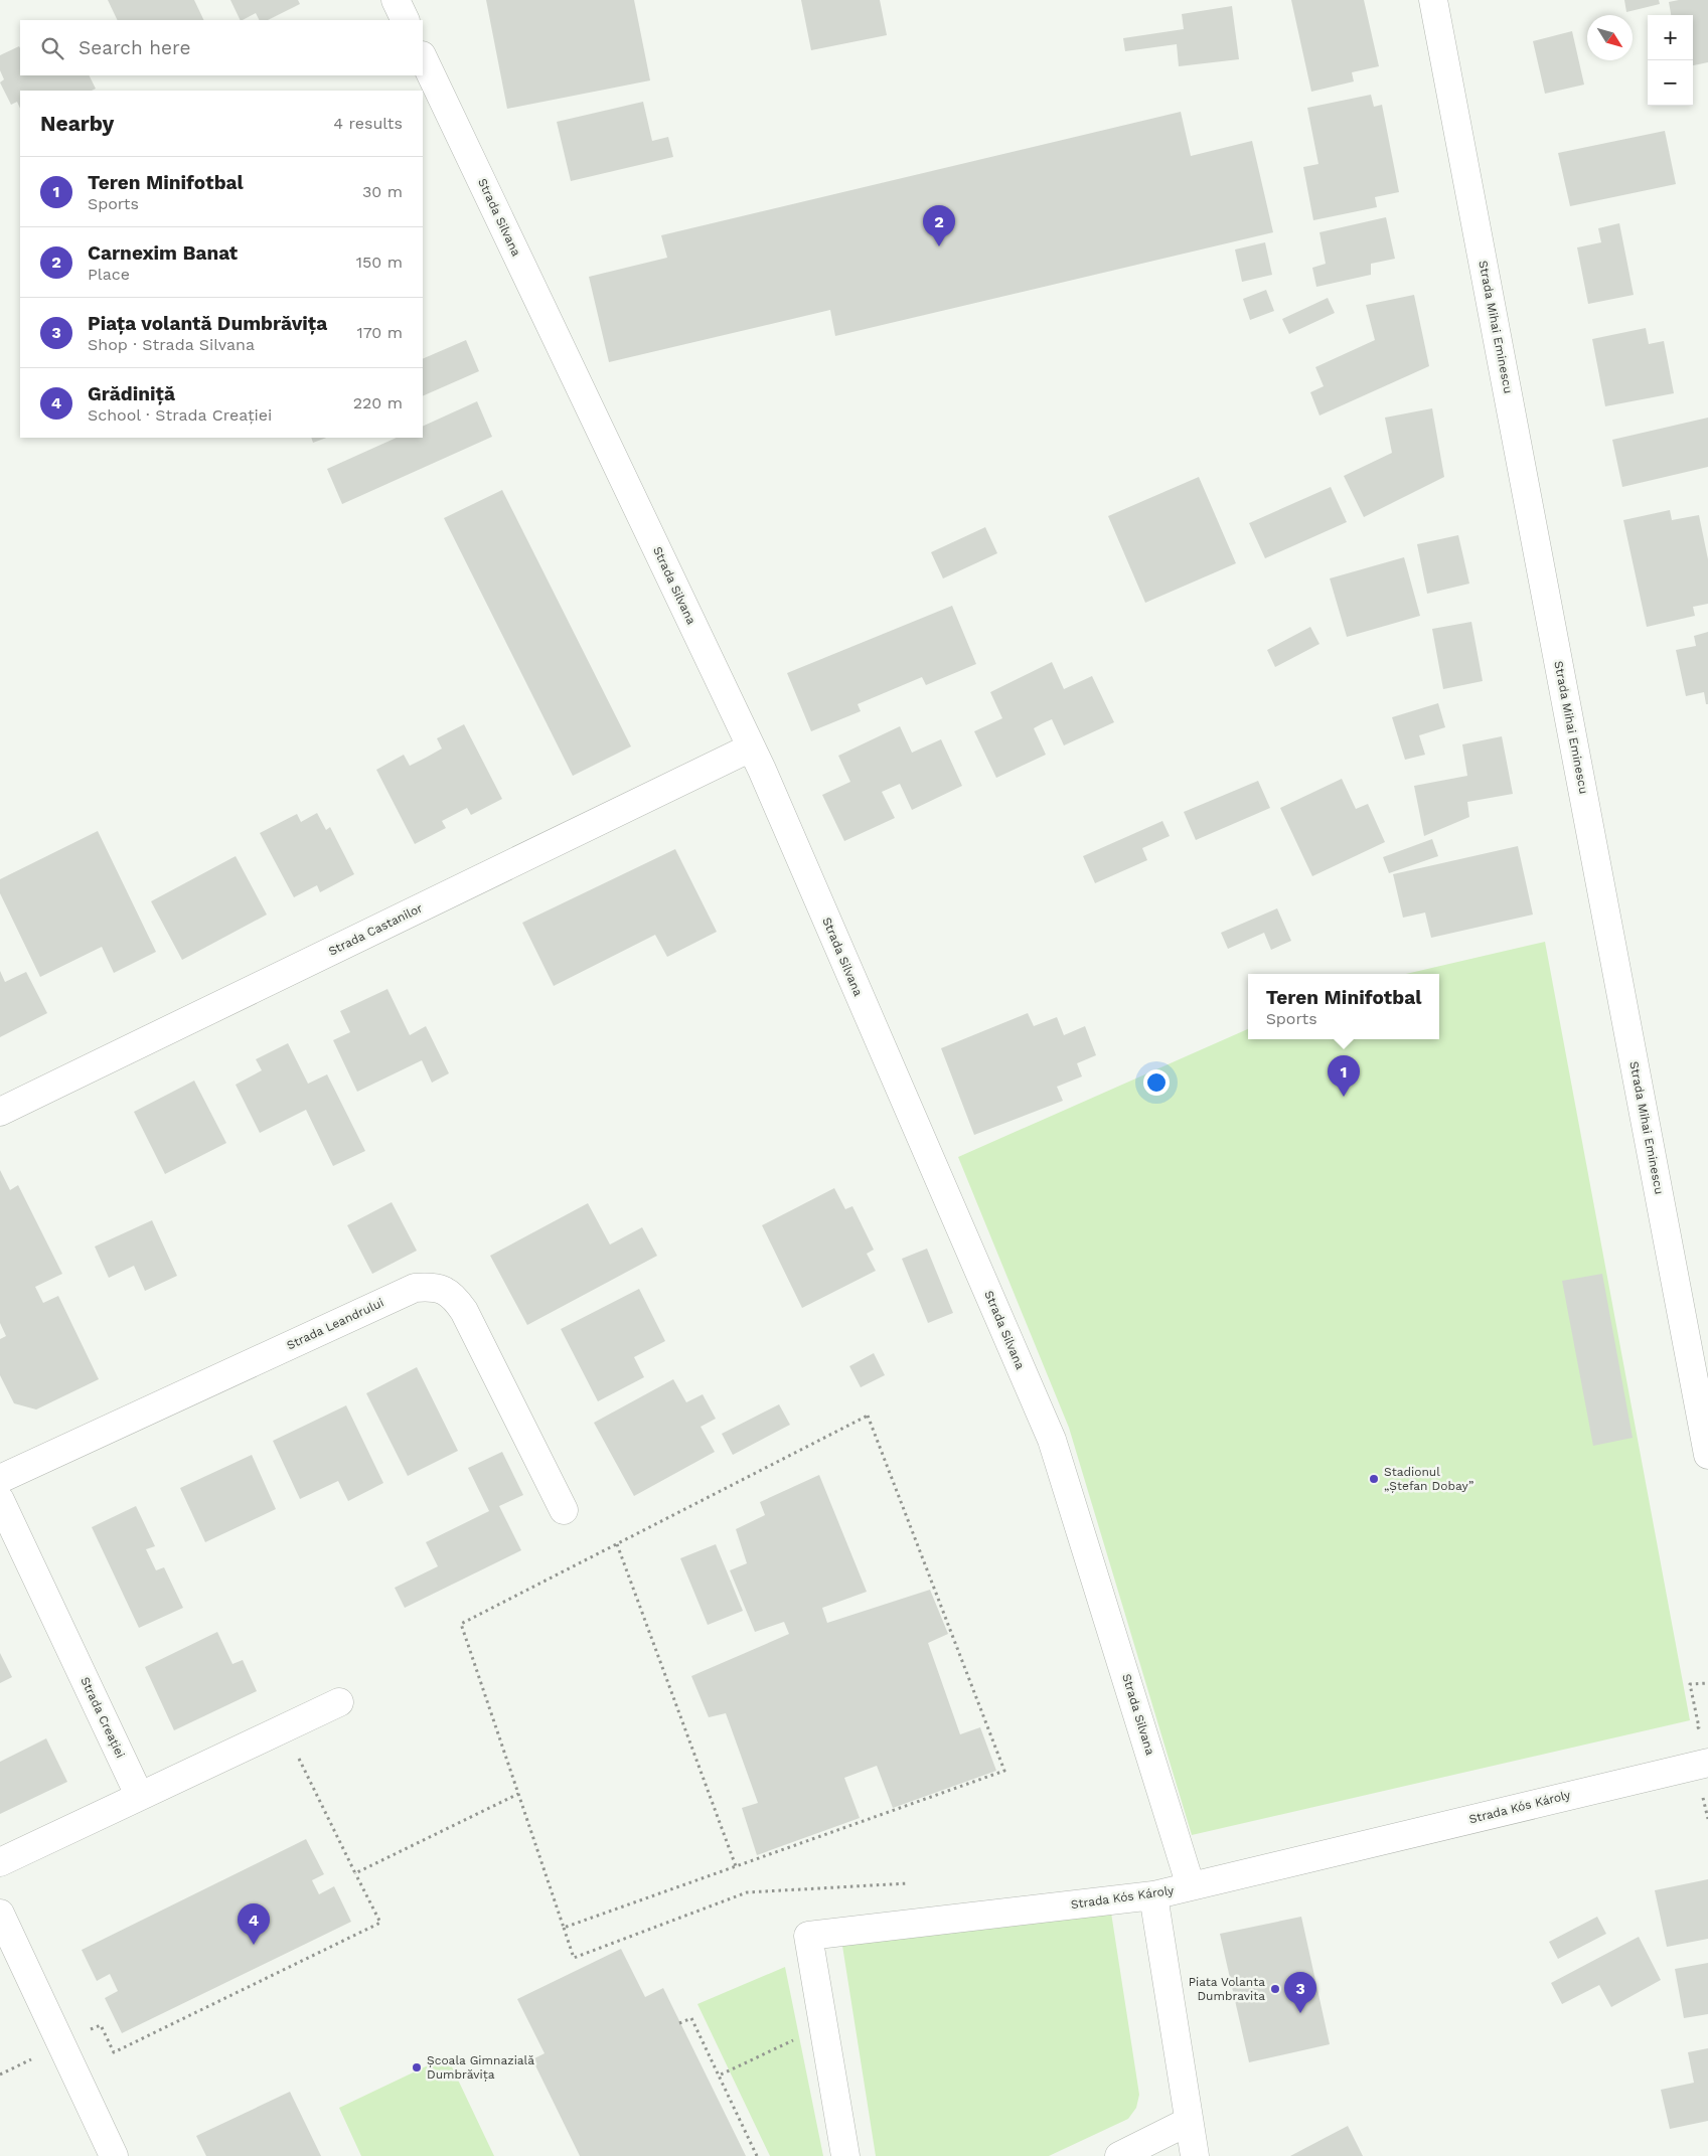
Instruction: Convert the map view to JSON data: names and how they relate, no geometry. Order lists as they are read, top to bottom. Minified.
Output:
{"streets":{"street":["Strada Silvana","Strada Mihai Eminescu","Strada Castanilor","Strada Leandrului","Strada Creației","Strada Kós Károly"]},"crossings":[["Strada Silvana","Strada Castanilor"],["Strada Silvana","Strada Kós Károly"]],"places":["Stadionul „Ștefan Dobay”","Piata Volanta Dumbravita","Școala Gimnazială Dumbrăvița"],"north":"bottom right","page":{"map_buttons":["+","−"],"search":"Search here","heading":["Nearby","4 results"],"list":[{"mark":"1","name":"Teren Minifotbal","note":"Sports","value":"30 m"},{"mark":"2","name":"Carnexim Banat","note":"Place","value":"150 m"},{"mark":"3","name":"Piața volantă Dumbrăvița","note":"Shop · Strada Silvana","value":"170 m"},{"mark":"4","name":"Grădiniță","note":"School · Strada Creației","value":"220 m"}],"pins":["2","1","4","3"],"popup":["Teren Minifotbal","Sports"]}}
